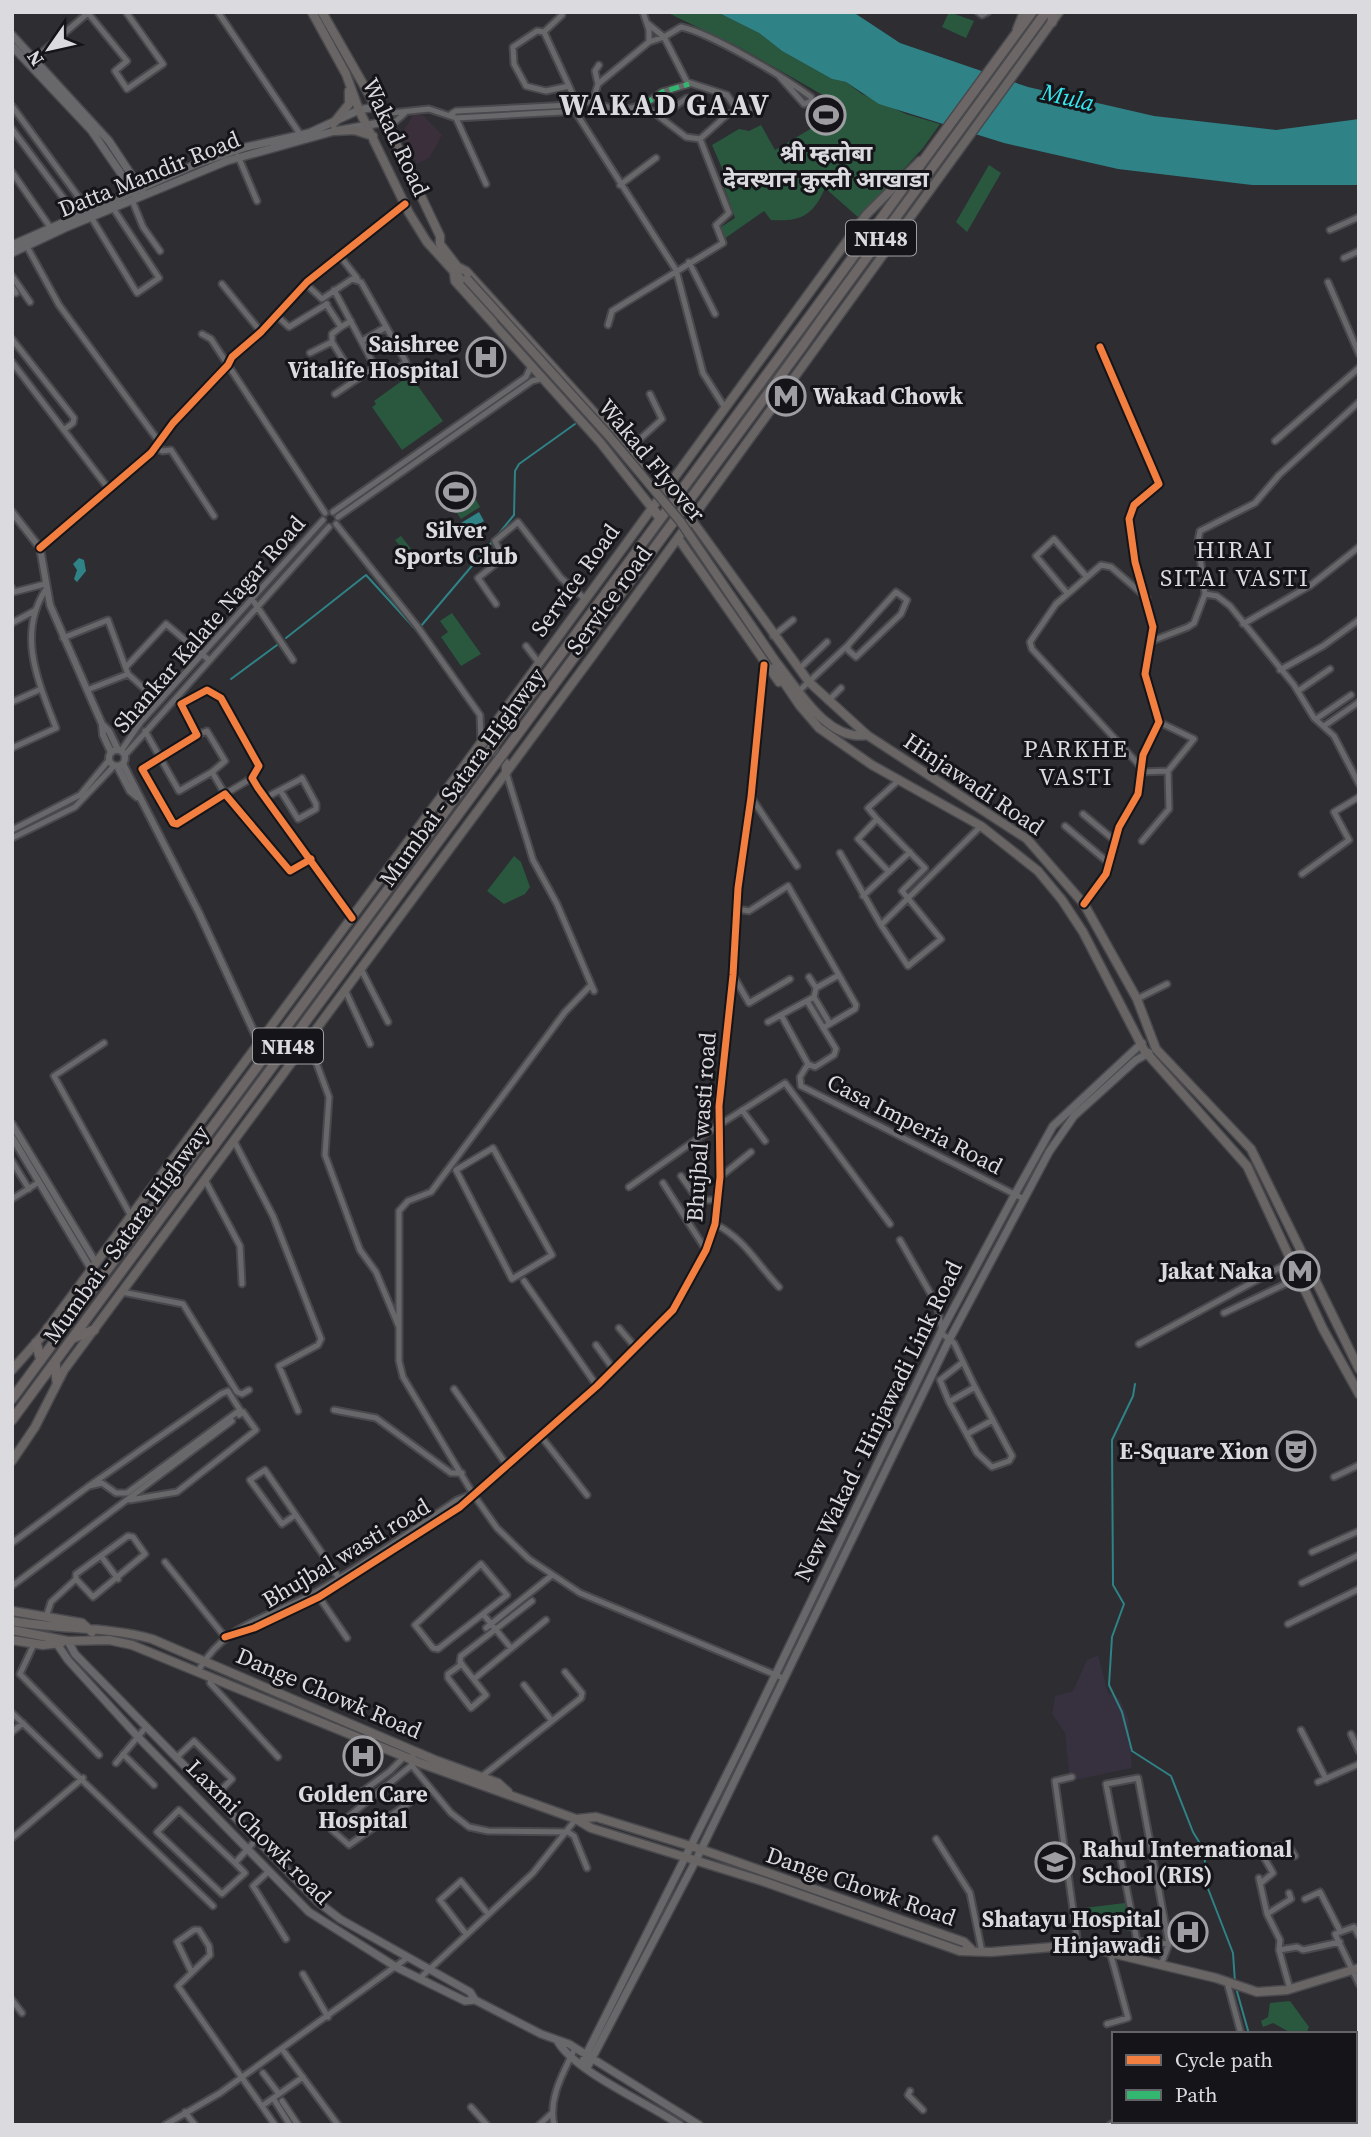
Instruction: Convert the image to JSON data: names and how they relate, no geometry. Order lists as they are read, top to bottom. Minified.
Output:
{"streets":{"highway":["NH48","Mumbai - Satara Highway"],"main road":["Wakad Road","Datta Mandir Road","Wakad Flyover","Service Road","Service road","Hinjawadi Road","New Wakad - Hinjawadi Link Road","Dange Chowk Road","Laxmi Chowk road"],"street":["Shankar Kalate Nagar Road","Casa Imperia Road","Bhujbal wasti road"]},"crossings":[["Wakad Road","Datta Mandir Road"],["Wakad Road","Wakad Flyover"],["NH48","Service Road"],["NH48","Service road"],["NH48","Mumbai - Satara Highway"],["Wakad Flyover","Hinjawadi Road"],["Wakad Flyover","Bhujbal wasti road"],["Service Road","Mumbai - Satara Highway"],["Service road","Mumbai - Satara Highway"],["Hinjawadi Road","New Wakad - Hinjawadi Link Road"],["Casa Imperia Road","New Wakad - Hinjawadi Link Road"],["Bhujbal wasti road","Dange Chowk Road"],["New Wakad - Hinjawadi Link Road","Dange Chowk Road"],["New Wakad - Hinjawadi Link Road","Laxmi Chowk road"],["Dange Chowk Road","Laxmi Chowk road"]],"districts":["WAKAD GAAV","HIRAI SITAI VASTI","PARKHE VASTI"],"water":["Mula"],"places":{"sports":["श्री म्हतोबा देवस्थान कुस्ती आखाडा","Silver Sports Club"],"hospital":["Saishree Vitalife Hospital","Golden Care Hospital","Shatayu Hospital Hinjawadi"],"metro station":["Wakad Chowk","Jakat Naka"],"theatre":["E-Square Xion"],"school or university":["Rahul International School (RIS)"]},"legend":["Cycle path","Path"],"north":"bottom left"}
